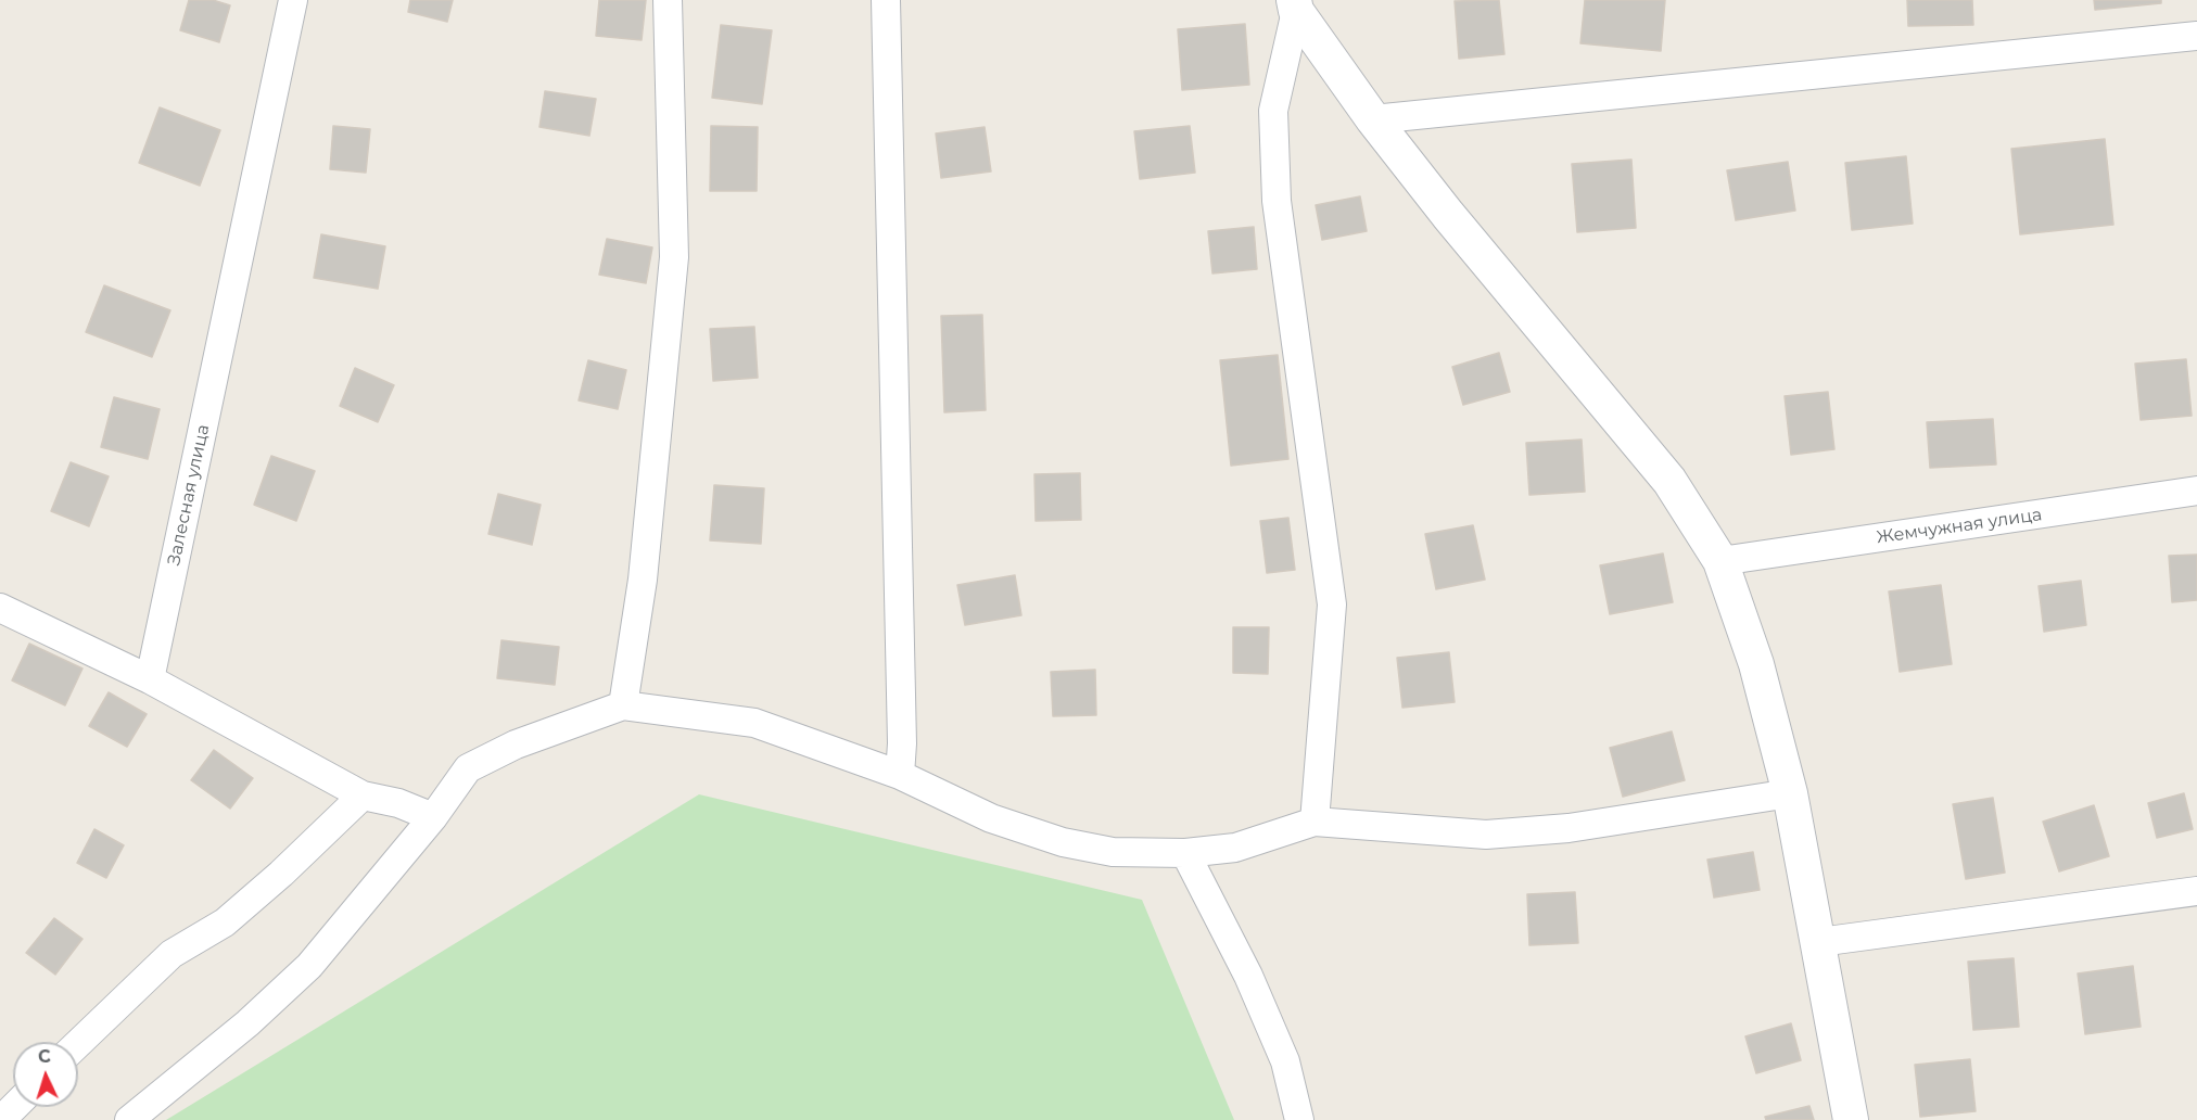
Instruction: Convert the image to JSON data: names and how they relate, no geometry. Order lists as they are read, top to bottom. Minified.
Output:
{"streets":{"street":["Залесная улица","Жемчужная улица"]},"north":"top"}
